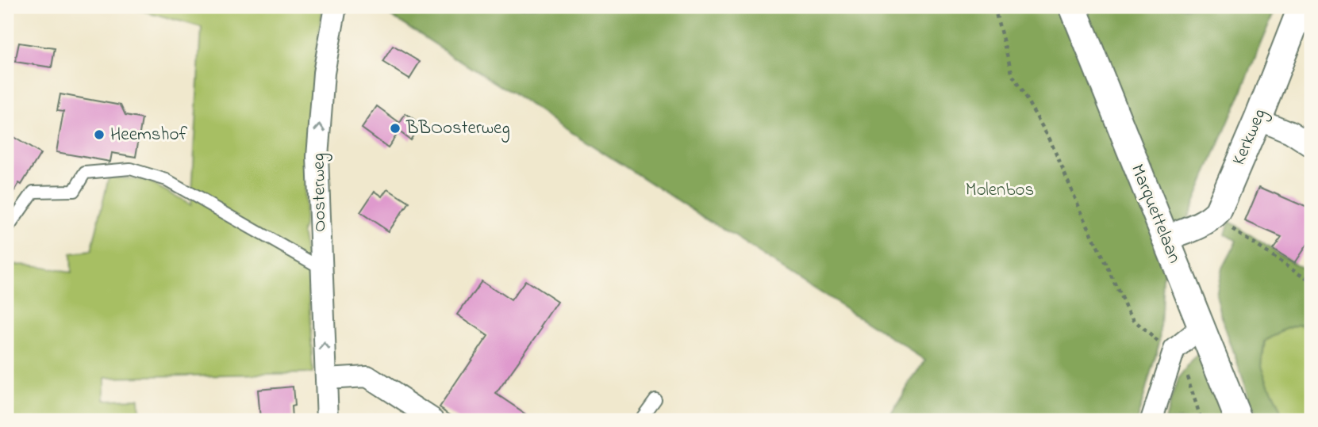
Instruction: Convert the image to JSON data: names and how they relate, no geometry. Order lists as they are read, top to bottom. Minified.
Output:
{"streets":{"street":["Kerkweg","Oosterweg","Marquettelaan"]},"one_way":["Oosterweg"],"parks":["Molenbos"],"places":["BBOosterweg","Heemshof"]}
